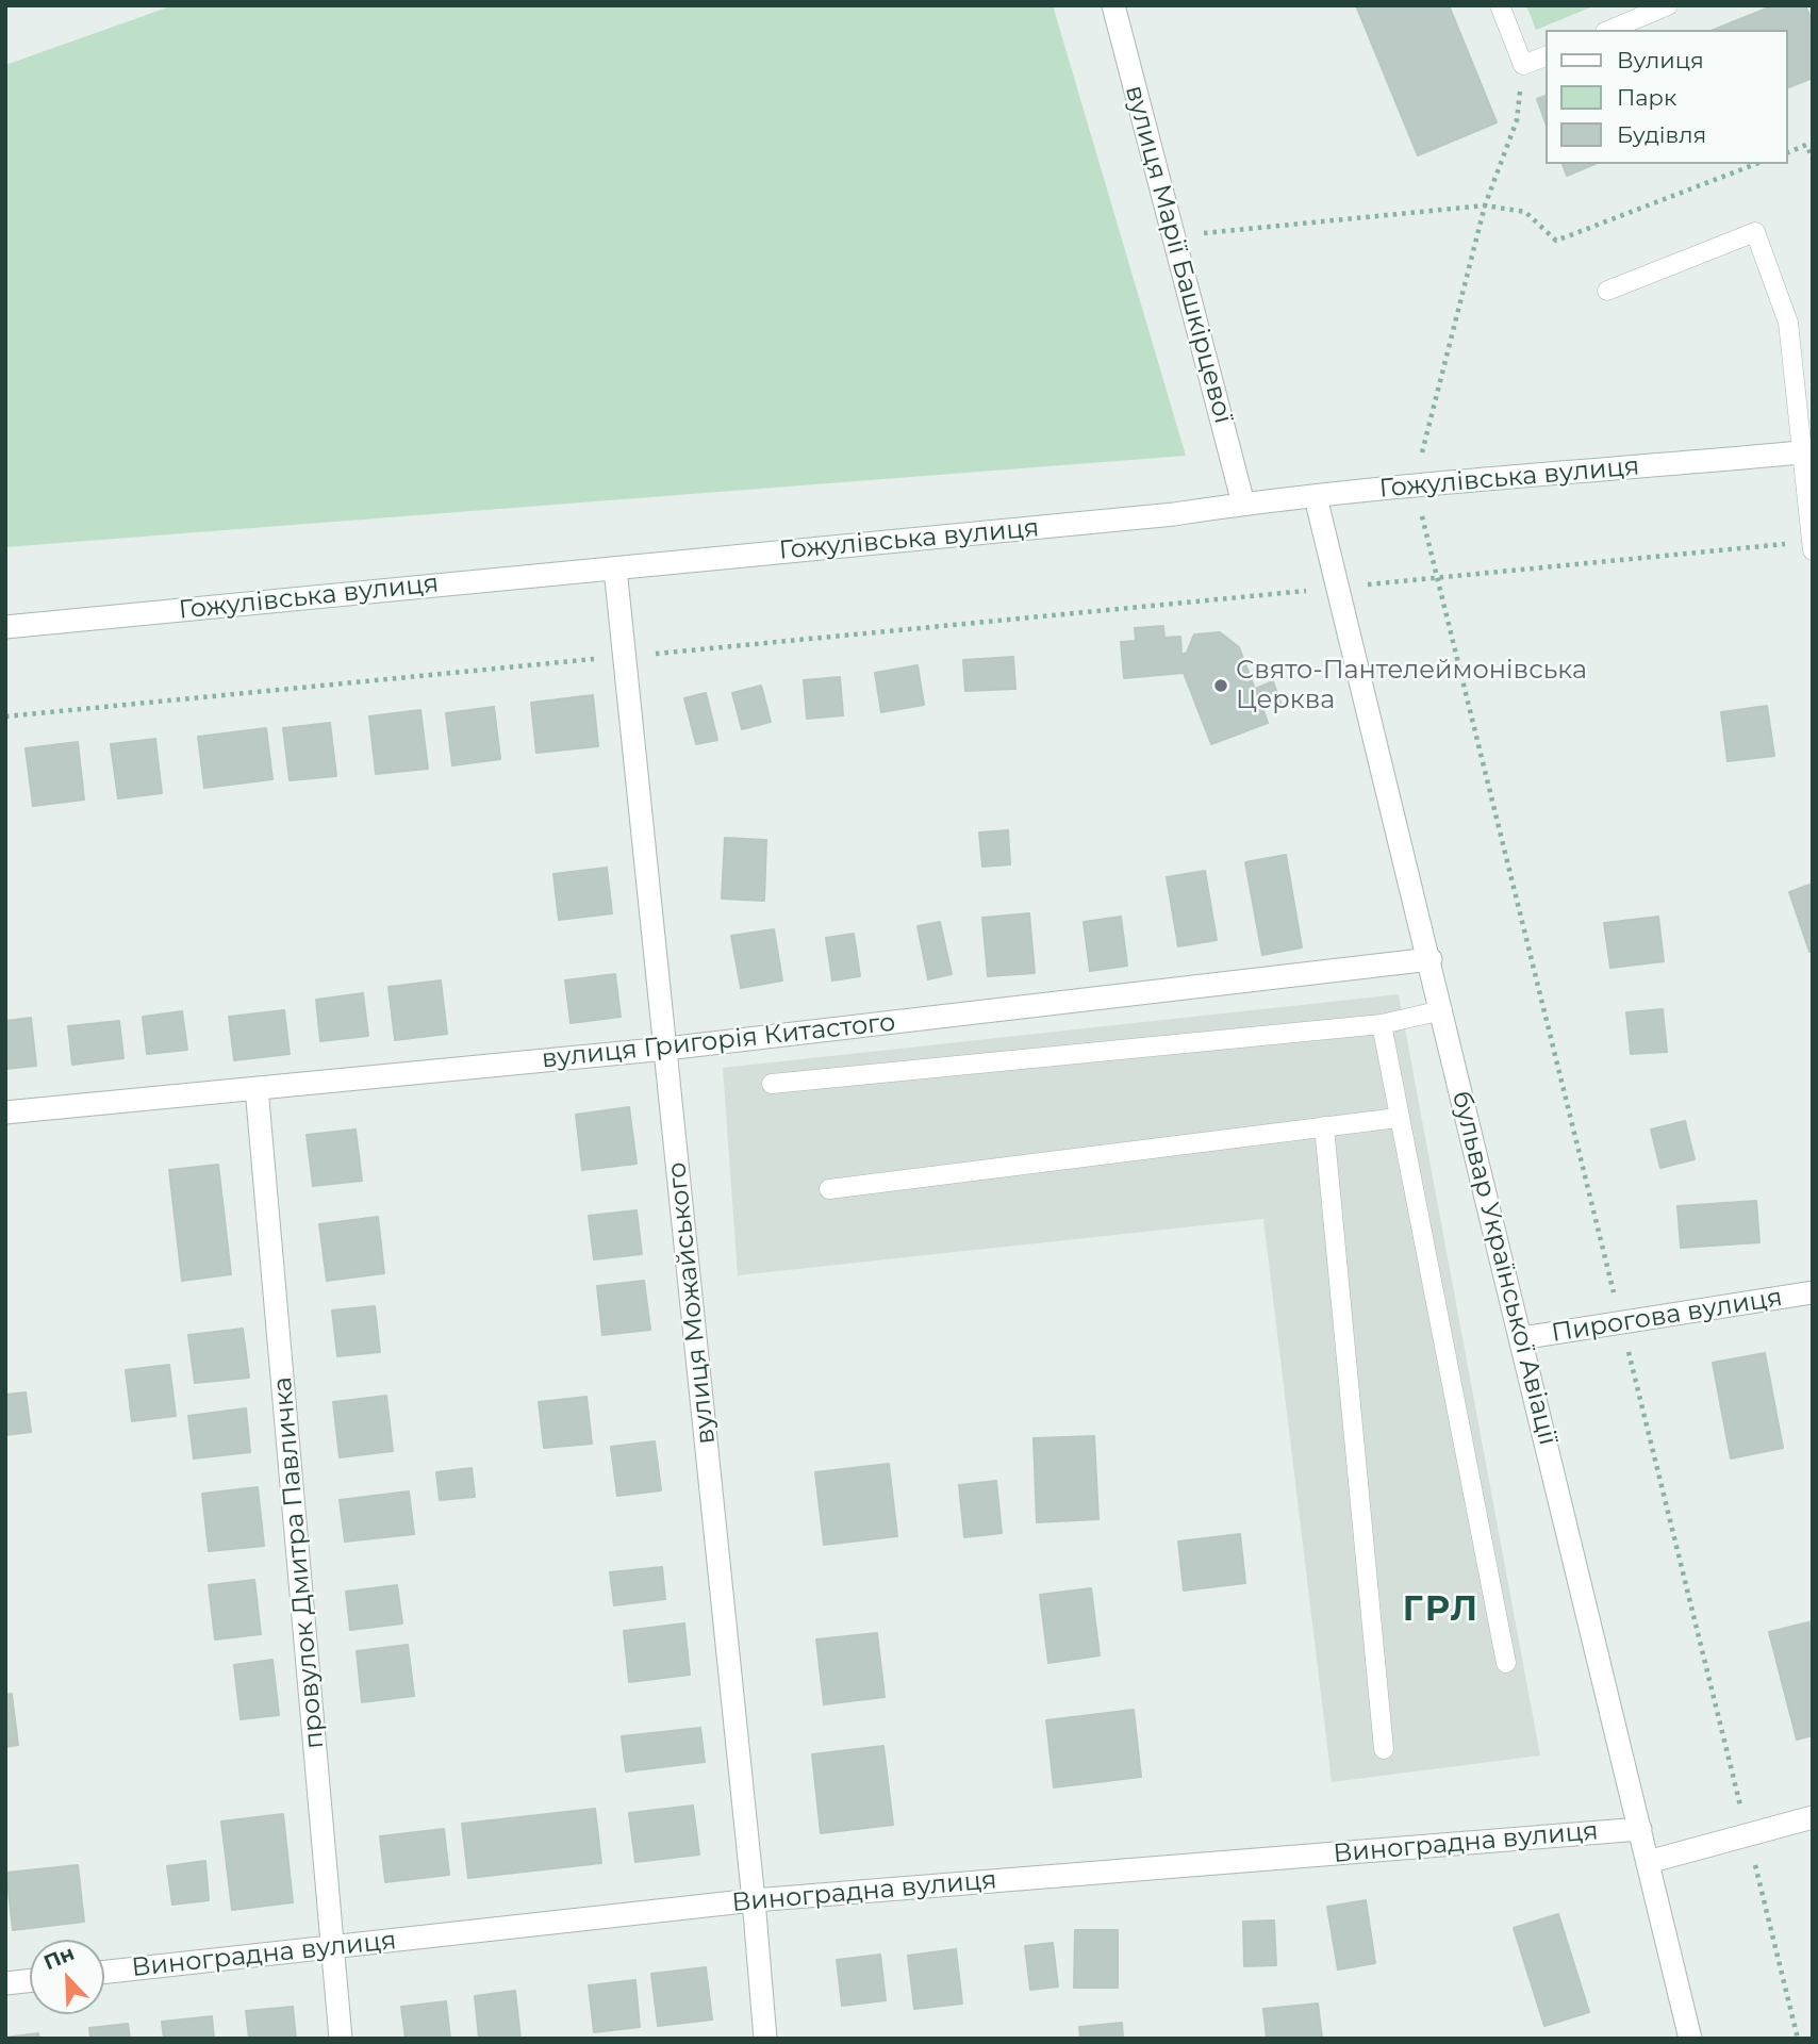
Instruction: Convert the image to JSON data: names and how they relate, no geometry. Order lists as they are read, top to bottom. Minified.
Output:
{"streets":{"street":["вулиця Марії Башкірцевої","Гожулівська вулиця","вулиця Григорія Китастого","бульвар Української Авіації","вулиця Можайського","Пирогова вулиця","провулок Дмитра Павличка","Виноградна вулиця"]},"crossings":[["вулиця Марії Башкірцевої","Гожулівська вулиця"],["Гожулівська вулиця","бульвар Української Авіації"],["Гожулівська вулиця","вулиця Можайського"],["вулиця Григорія Китастого","бульвар Української Авіації"],["вулиця Григорія Китастого","вулиця Можайського"],["вулиця Григорія Китастого","провулок Дмитра Павличка"],["бульвар Української Авіації","Пирогова вулиця"],["бульвар Української Авіації","Виноградна вулиця"],["вулиця Можайського","Виноградна вулиця"],["провулок Дмитра Павличка","Виноградна вулиця"]],"districts":["ГРЛ"],"places":["Свято-Пантелеймонівська Церква"],"legend":["Вулиця","Парк","Будівля"],"north":"top left"}
